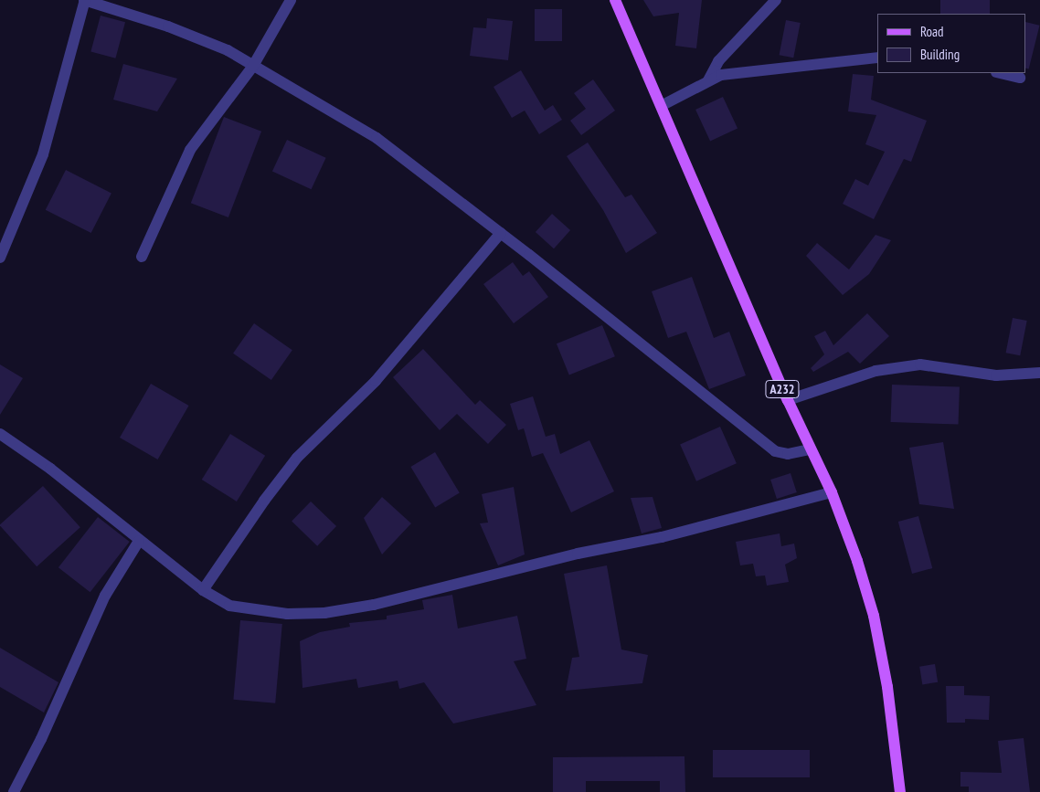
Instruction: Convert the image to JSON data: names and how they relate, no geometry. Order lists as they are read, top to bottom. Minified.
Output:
{"streets":{"main road":["A232"]},"legend":["Road","Building"]}
